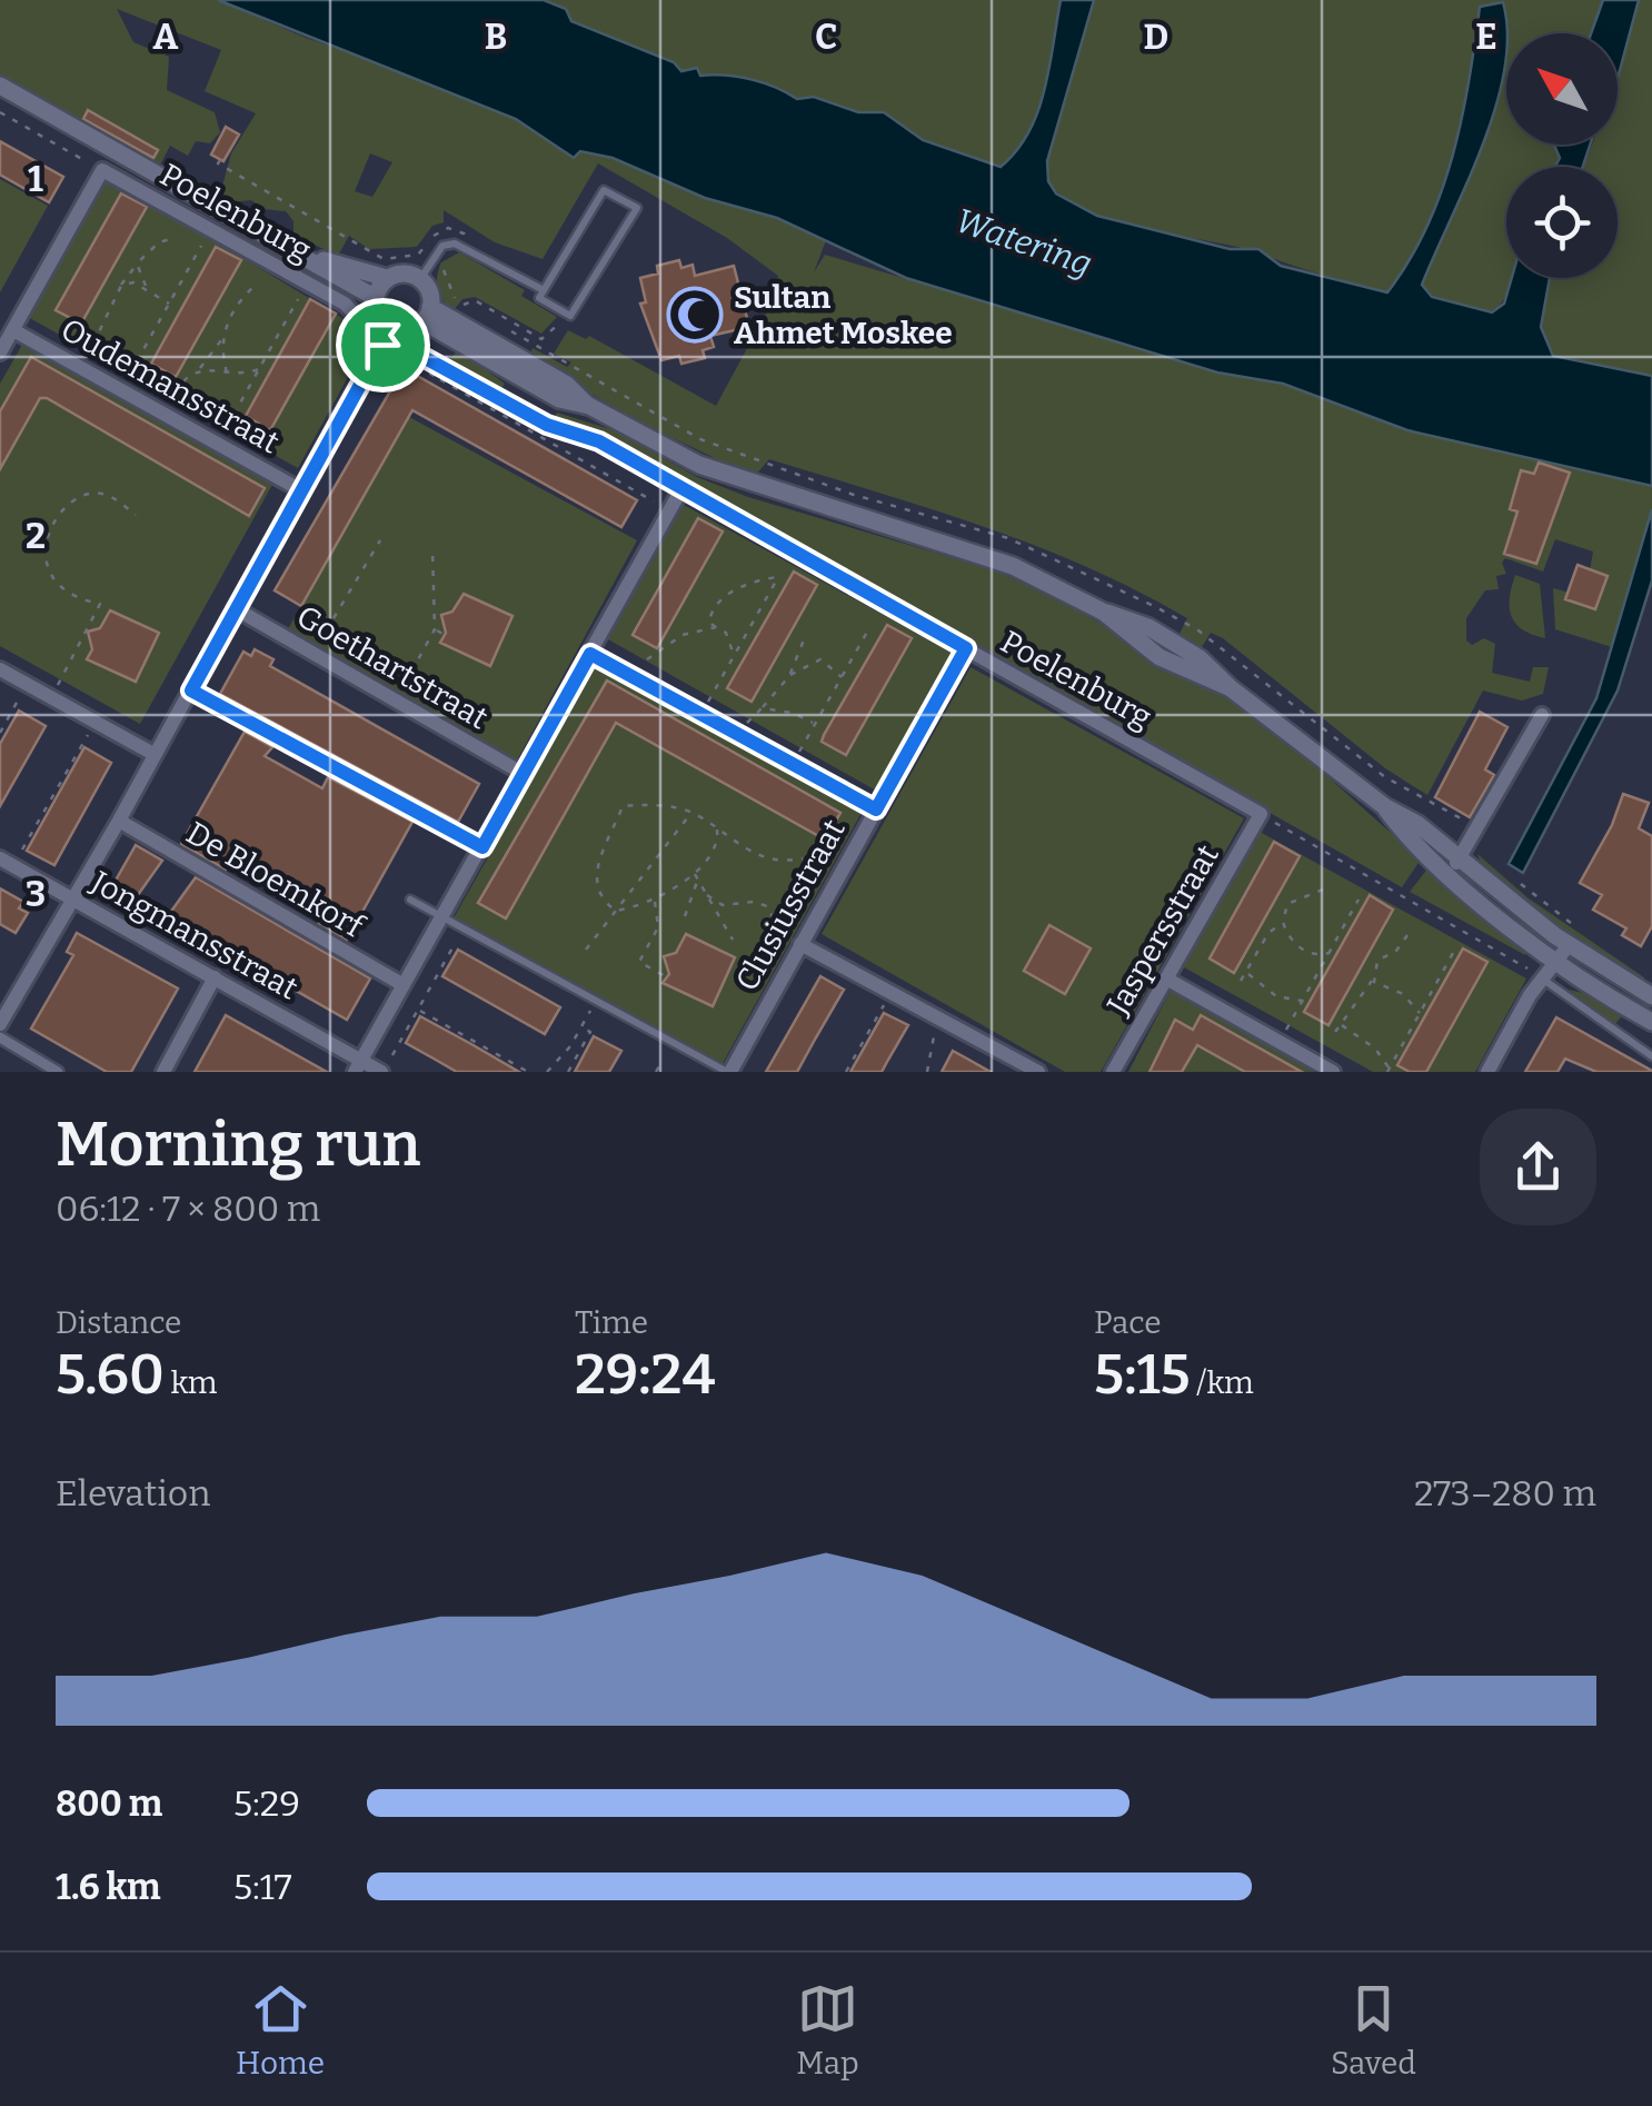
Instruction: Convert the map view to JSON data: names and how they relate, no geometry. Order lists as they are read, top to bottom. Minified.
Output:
{"streets":{"street":["Poelenburg","Oudemansstraat","Goethartstraat","De Bloemkorf","Clusiusstraat","Jaspersstraat","Jongmansstraat"]},"crossings":[["Poelenburg","Clusiusstraat"],["Poelenburg","Jaspersstraat"]],"water":["Watering"],"places":{"mosque":["Sultan Ahmet Moskee"]},"north":"top left","page":{"heading":["Morning run","06:12 · 7 × 800 m"],"stats":[["Distance","5.60 km"],["Time","29:24"],["Pace","5:15 /km"]],"chart":["Elevation","273–280 m"],"list":[{"name":"800 m","note":"5:29"},{"name":"1.6 km","note":"5:17"}],"tabs":["Home","Map","Saved"]},"grid":{"columns":["A","B","C","D","E"],"rows":["1","2","3"]}}
